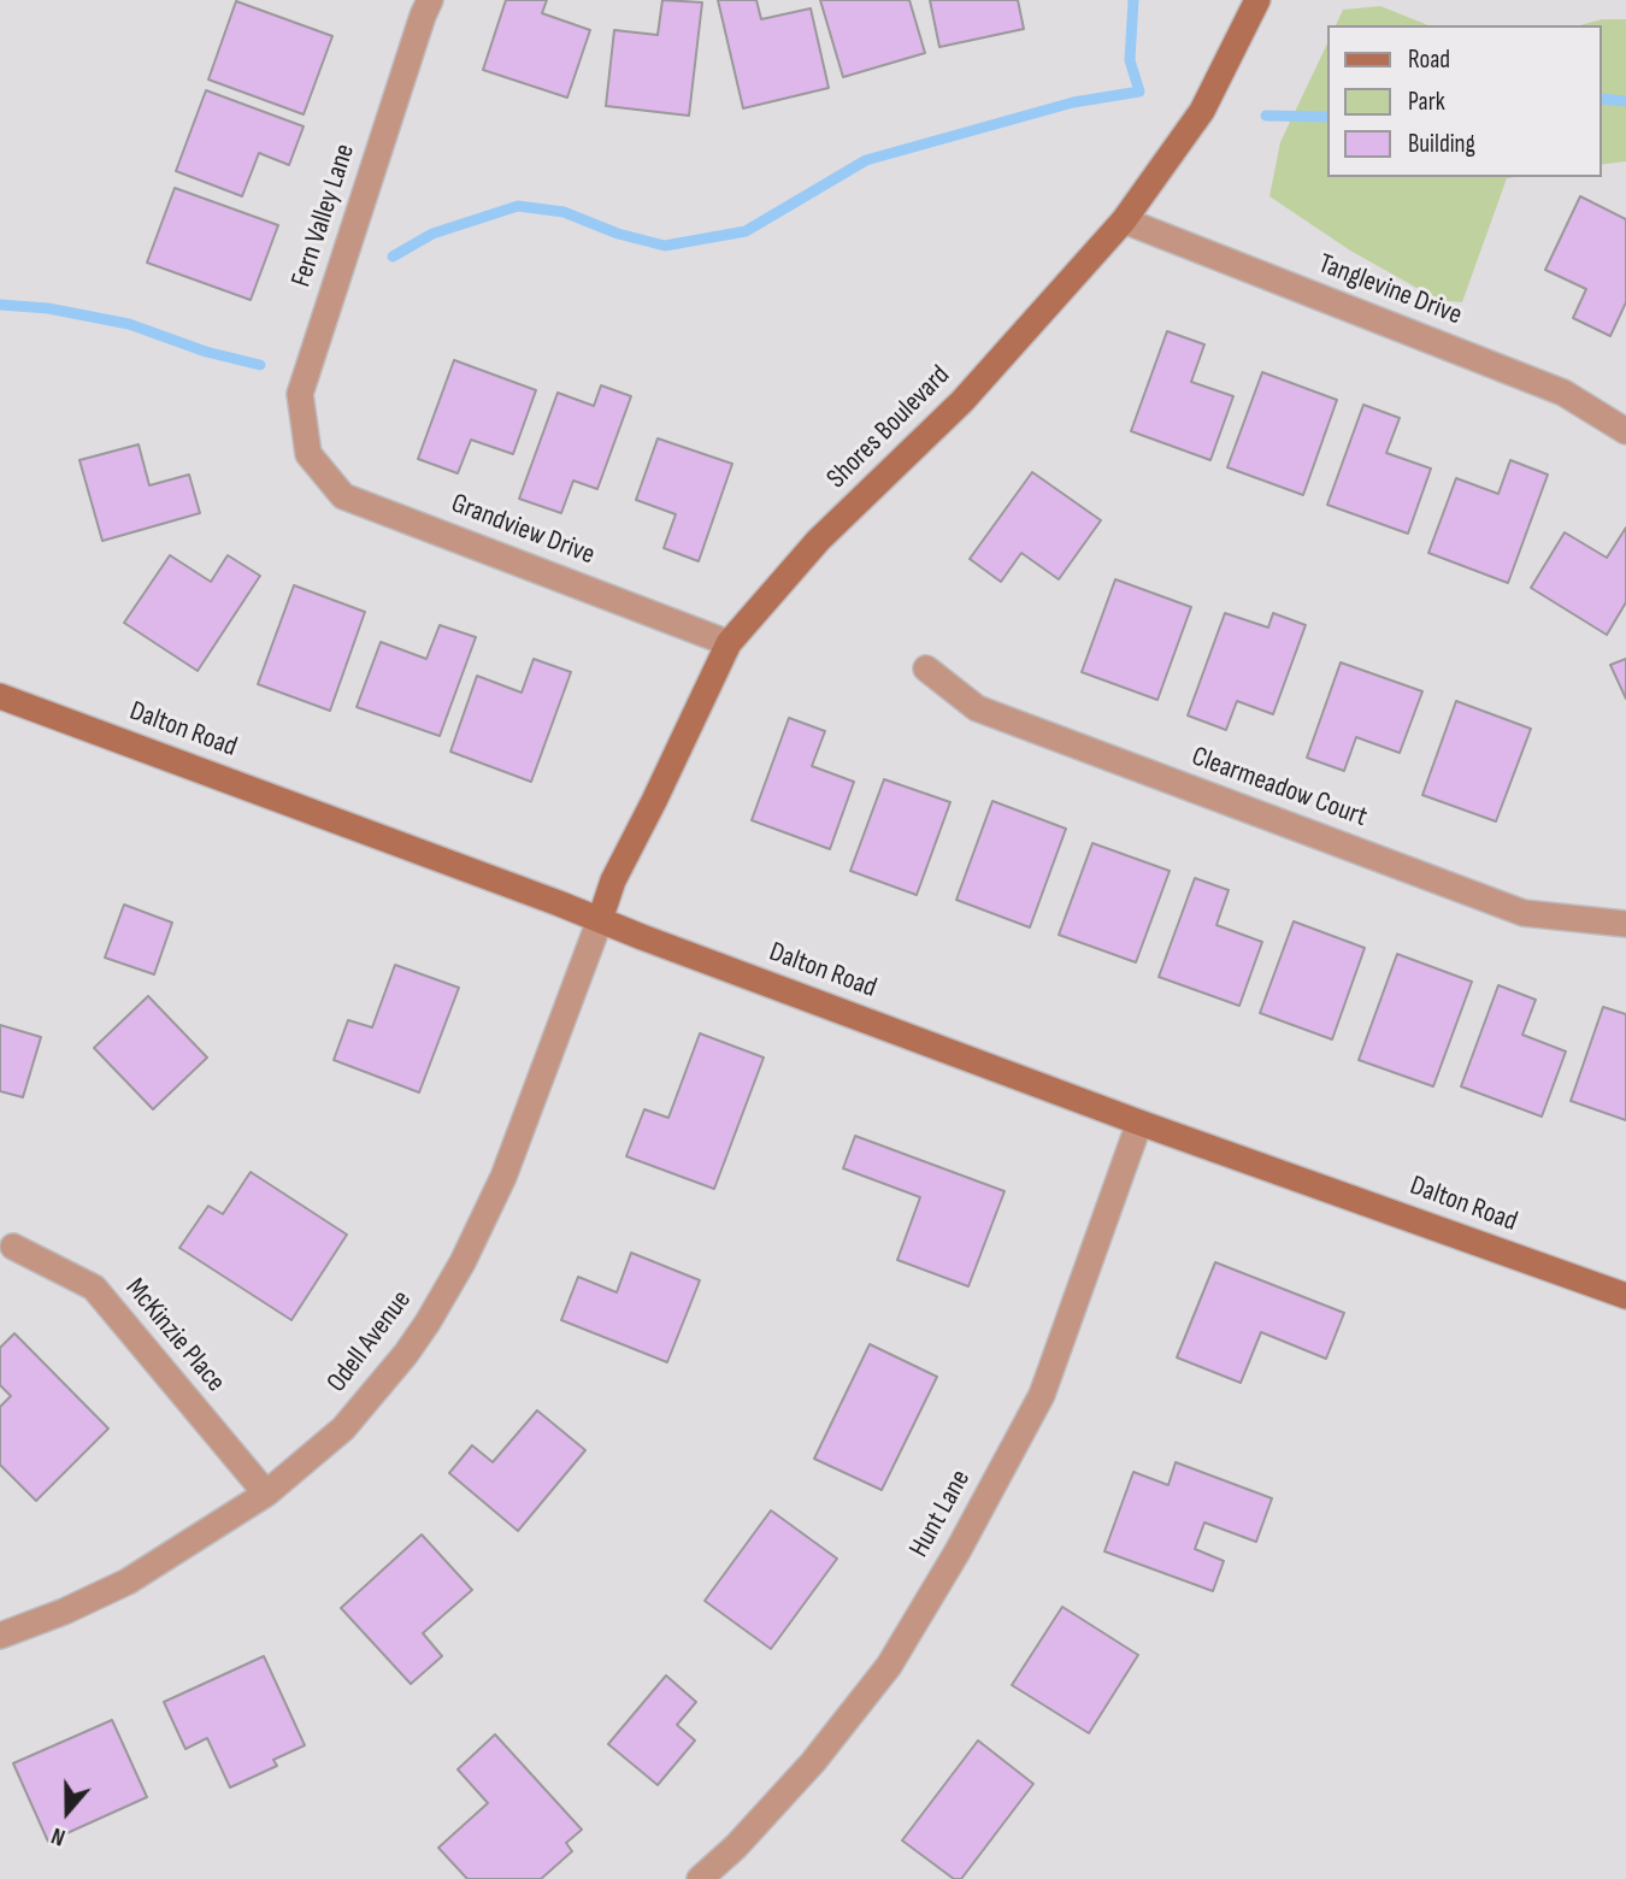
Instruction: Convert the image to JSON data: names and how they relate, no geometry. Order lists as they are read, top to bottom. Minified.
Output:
{"streets":{"street":["Fern Valley Lane","Tanglevine Drive","Shores Boulevard","Grandview Drive","Dalton Road","Clearmeadow Court","McKinzie Place","Odell Avenue","Hunt Lane"]},"crossings":[["Fern Valley Lane","Grandview Drive"],["Tanglevine Drive","Shores Boulevard"],["Shores Boulevard","Grandview Drive"],["Shores Boulevard","Dalton Road"],["Shores Boulevard","Odell Avenue"],["Dalton Road","Odell Avenue"],["Dalton Road","Hunt Lane"],["McKinzie Place","Odell Avenue"]],"legend":["Road","Park","Building"],"north":"bottom"}
